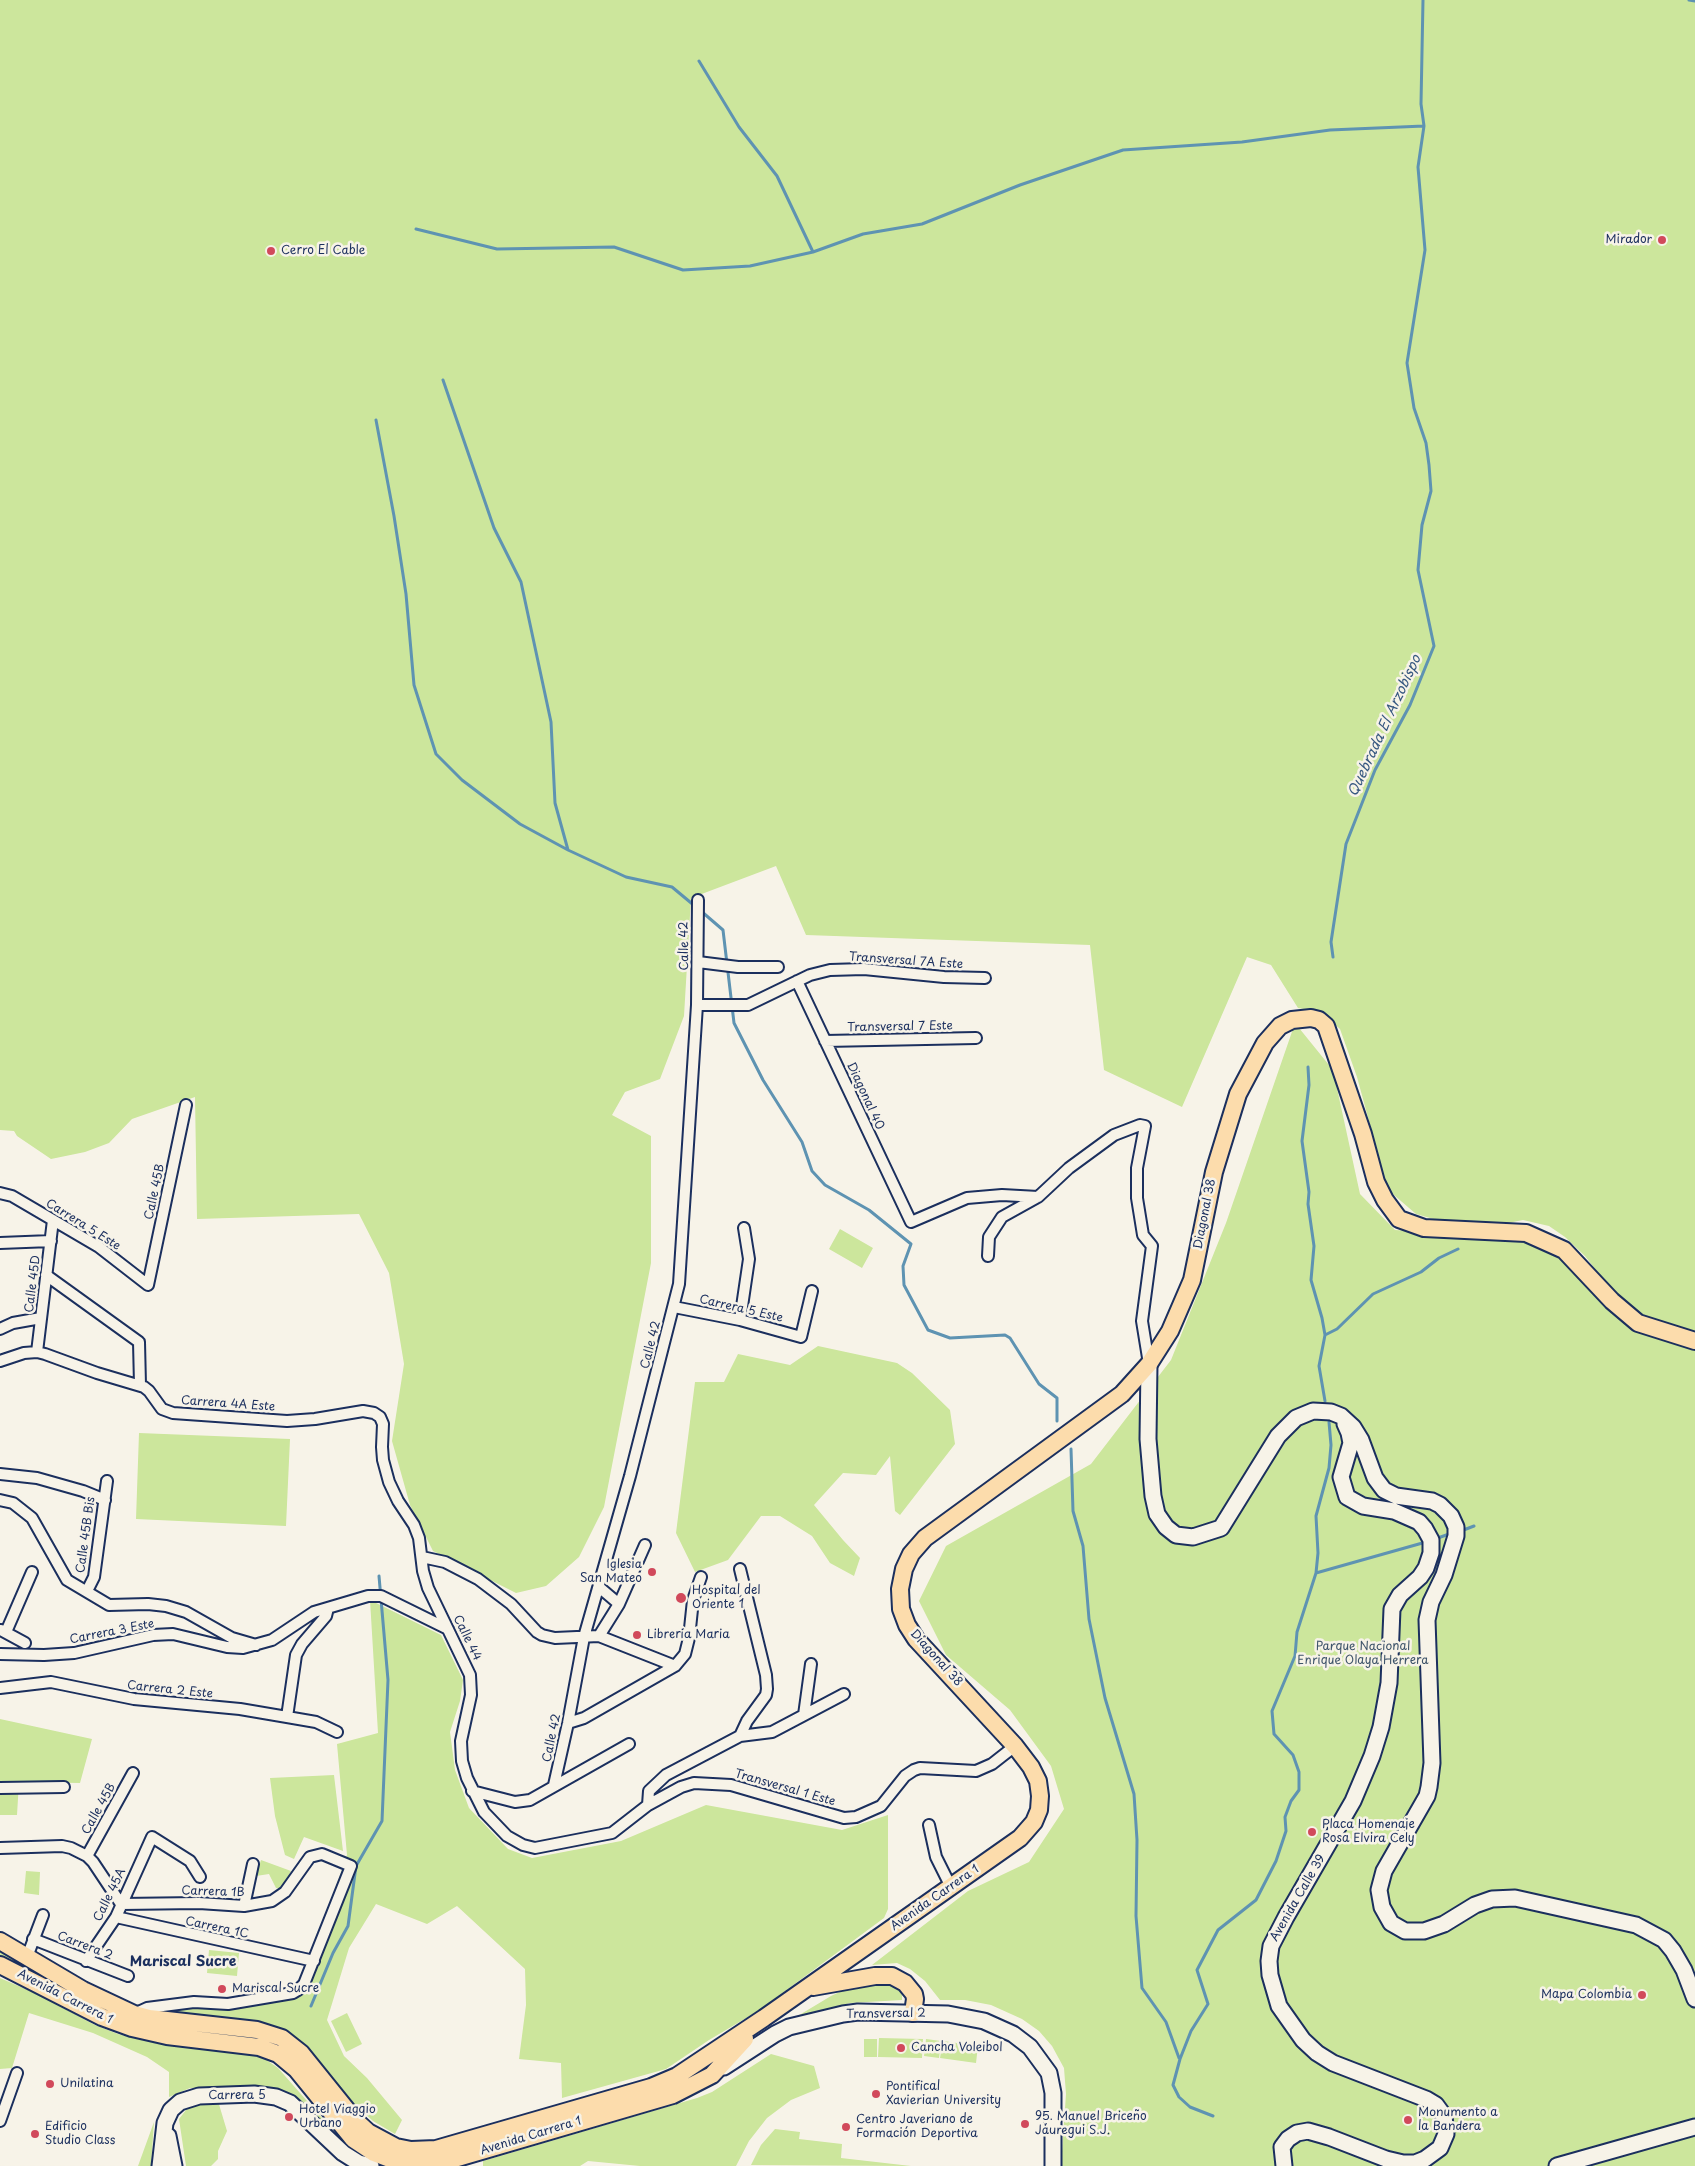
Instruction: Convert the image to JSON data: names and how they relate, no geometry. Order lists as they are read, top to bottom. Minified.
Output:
{"streets":{"main road":["Diagonal 38","Avenida Carrera 1"],"street":["Calle 42","Transversal 7A Este","Transversal 7 Este","Diagonal 40","Calle 45B","Carrera 5 Este","Calle 45D","Carrera 4A Este","Calle 45B Bis","Carrera 3 Este","Calle 44","Carrera 2 Este","Transversal 1 Este","Carrera 1B","Calle 45A","Avenida Calle 39","Carrera 1C","Carrera 2","Transversal 2","Carrera 5"]},"crossings":[["Calle 42","Transversal 7A Este"],["Calle 42","Carrera 5 Este"],["Transversal 7A Este","Diagonal 40"],["Transversal 7 Este","Diagonal 40"],["Calle 45B","Carrera 5 Este"],["Diagonal 38","Transversal 1 Este"],["Diagonal 38","Avenida Carrera 1"],["Carrera 5 Este","Calle 45D"],["Carrera 4A Este","Calle 44"],["Carrera 3 Este","Calle 44"],["Calle 44","Transversal 1 Este"],["Transversal 1 Este","Avenida Carrera 1"],["Carrera 1B","Calle 45A"],["Carrera 1B","Carrera 1C"],["Calle 45A","Carrera 1C"],["Calle 45A","Carrera 2"],["Avenida Carrera 1","Transversal 2"]],"districts":["Mariscal Sucre"],"water":["Quebrada El Arzobispo"],"parks":["Parque Nacional Enrique Olaya Herrera"],"places":["Mirador","Cerro El Cable","Iglesia San Mateo","Hospital del Oriente 1","Libreria Maria","Placa Homenaje Rosa Elvira Cely","Mariscal Sucre","Mapa Colombia","Cancha Voleibol","Unilatina","Pontifical Xavierian University","Hotel Viaggio Urbano","Monumento a la Bandera","95. Manuel Briceño Jáuregui S.J.","Centro Javeriano de Formación Deportiva","Edificio Studio Class"]}
